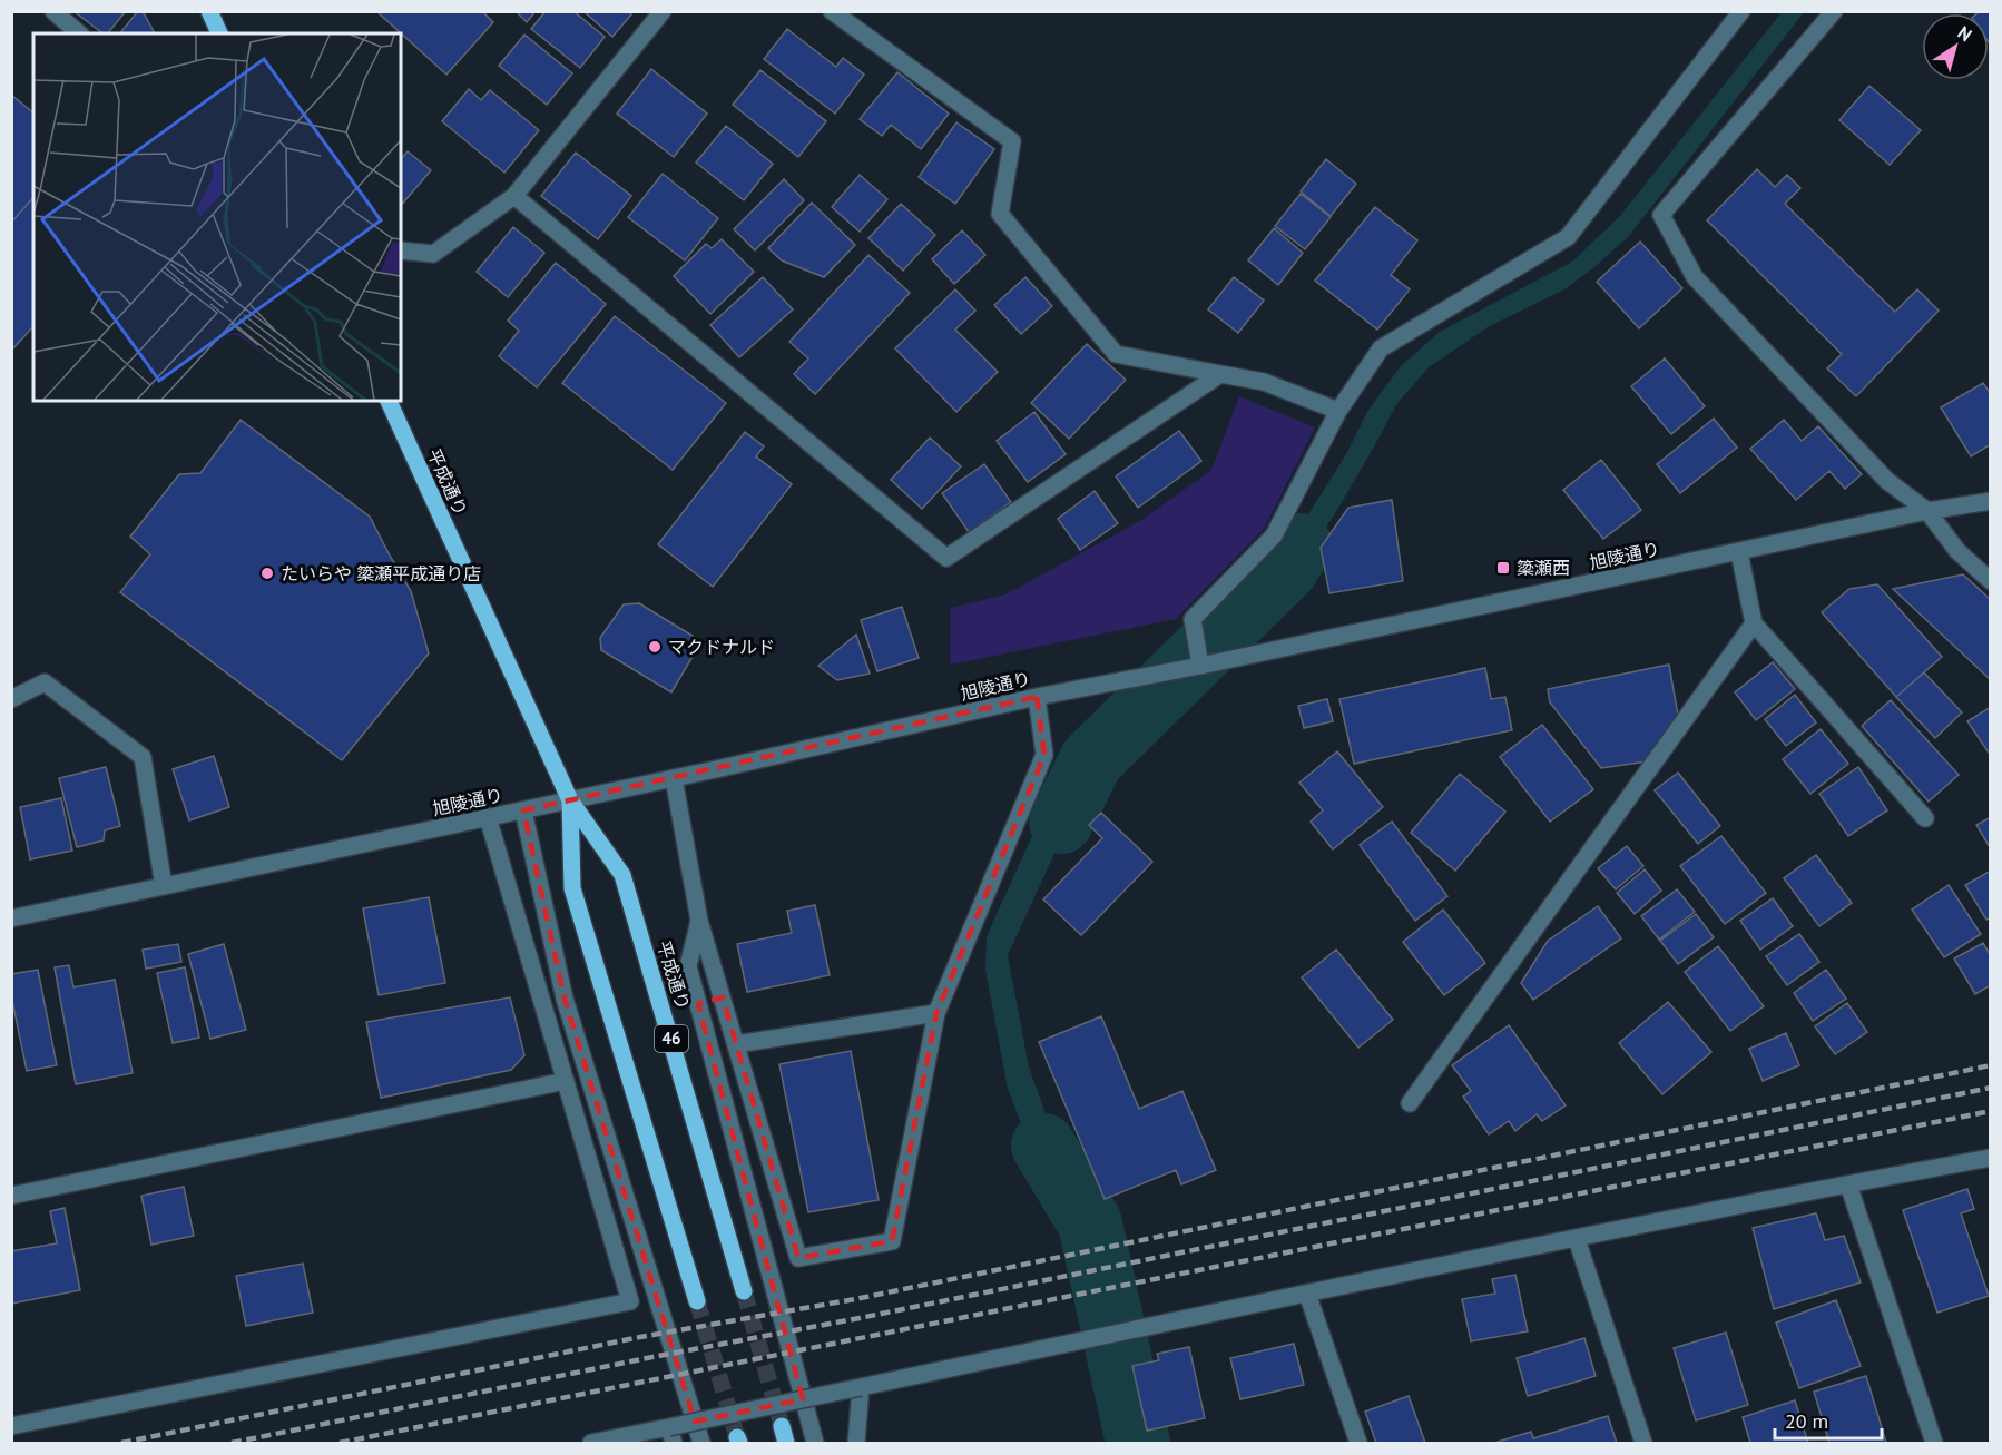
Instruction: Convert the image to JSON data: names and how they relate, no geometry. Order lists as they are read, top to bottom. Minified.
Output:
{"streets":{"main road":["平成通り","46"],"street":["旭陵通り"]},"crossings":[["平成通り","旭陵通り"]],"places":{"transit":["簗瀬西"],"other":["たいらや 簗瀬平成通り店","マクドナルド"]},"scale_bar":"20 m","north":"top right"}
